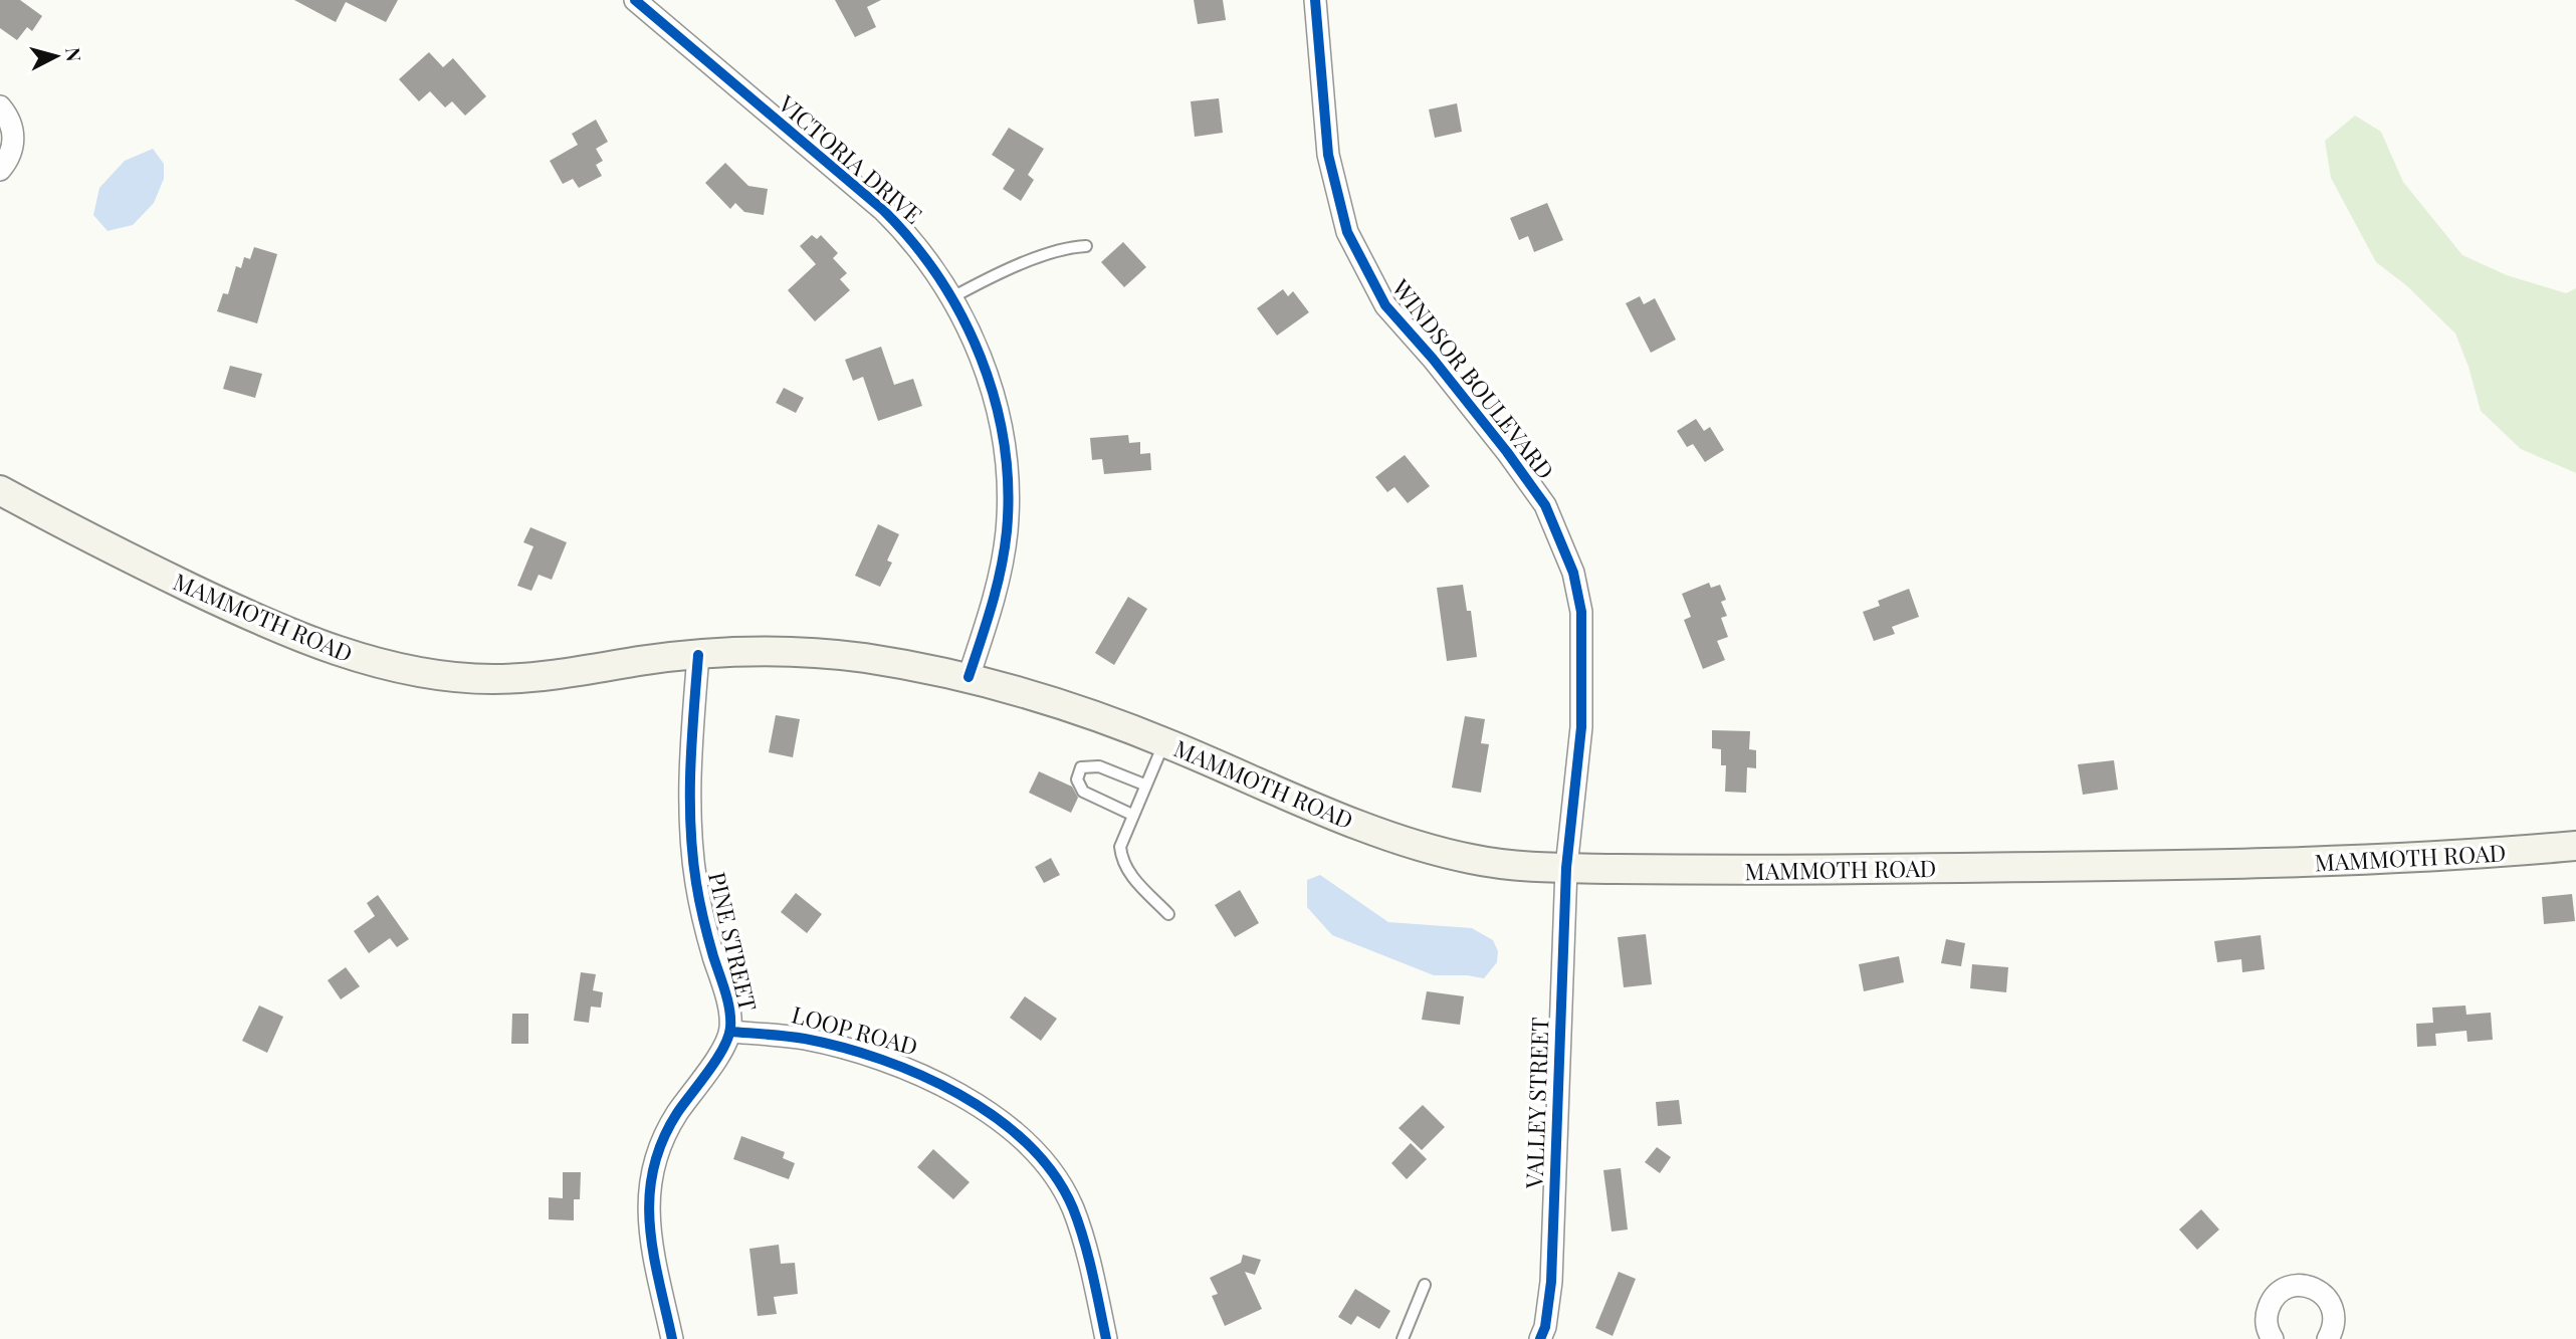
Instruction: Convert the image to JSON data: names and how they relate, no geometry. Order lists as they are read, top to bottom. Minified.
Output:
{"streets":{"main road":["MAMMOTH ROAD"],"street":["VICTORIA DRIVE","WINDSOR BOULEVARD","PINE STREET","LOOP ROAD","VALLEY STREET"]},"crossings":[["VICTORIA DRIVE","MAMMOTH ROAD"],["WINDSOR BOULEVARD","MAMMOTH ROAD"],["WINDSOR BOULEVARD","VALLEY STREET"],["MAMMOTH ROAD","PINE STREET"],["MAMMOTH ROAD","VALLEY STREET"],["PINE STREET","LOOP ROAD"]],"north":"right"}
